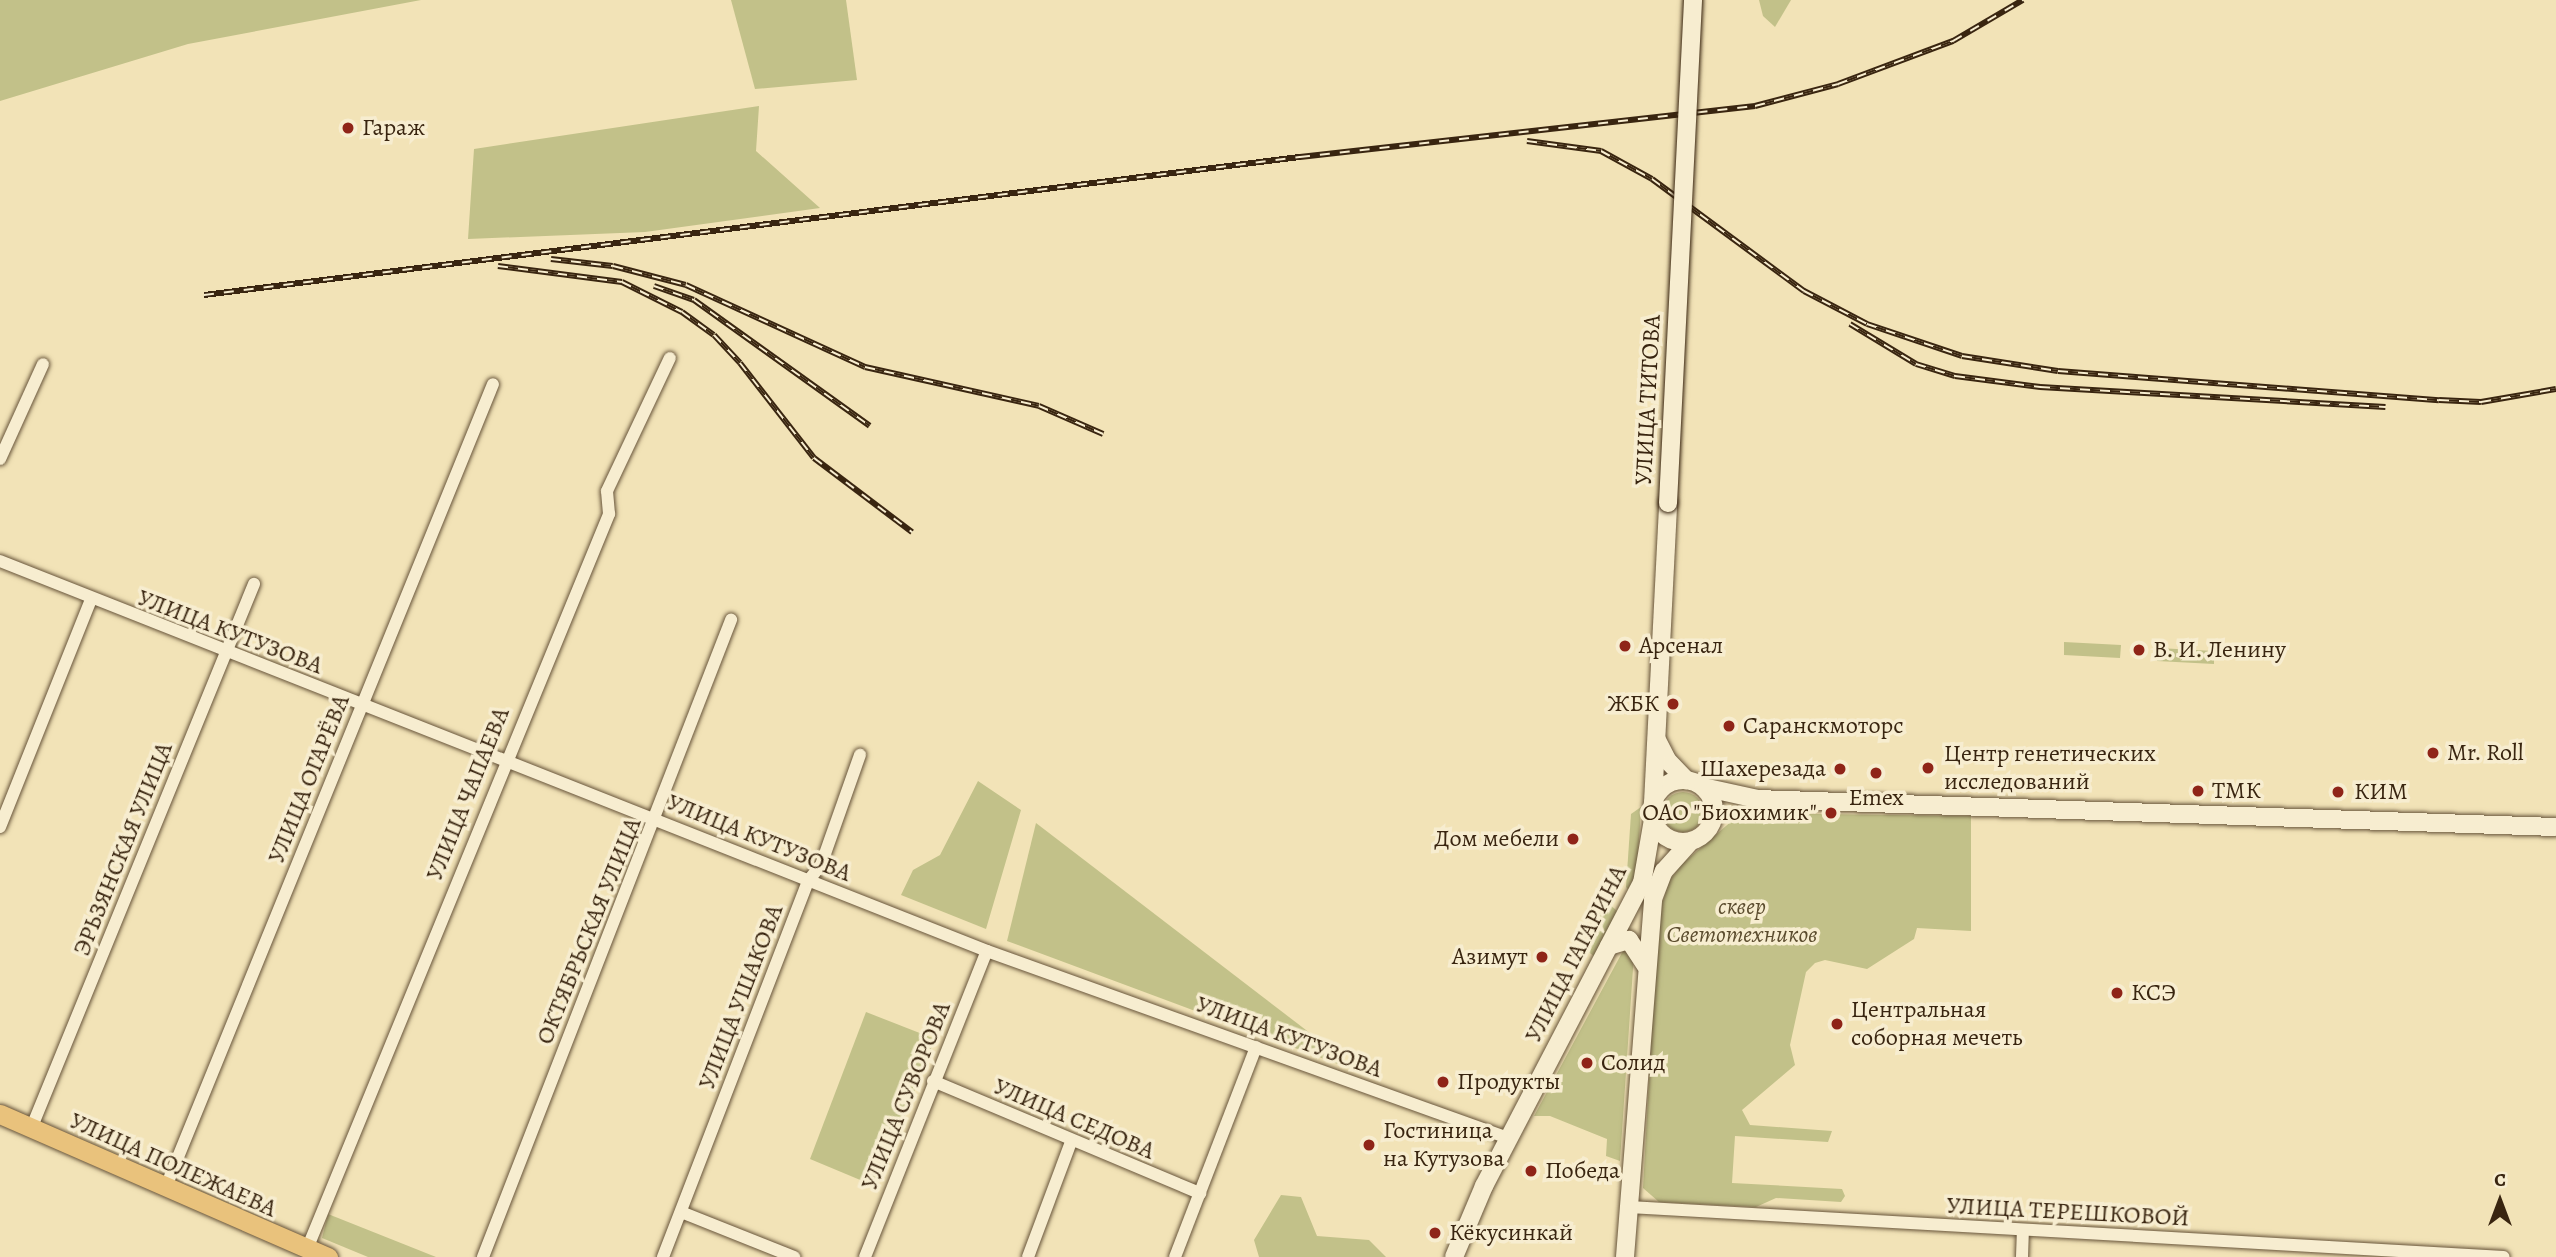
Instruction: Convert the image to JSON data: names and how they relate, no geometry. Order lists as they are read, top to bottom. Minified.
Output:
{"streets":{"main road":["УЛИЦА ТИТОВА","УЛИЦА ГАГАРИНА","УЛИЦА ПОЛЕЖАЕВА"],"street":["УЛИЦА КУТУЗОВА","УЛИЦА ОГАРЁВА","УЛИЦА ЧАПАЕВА","ЭРЬЗЯНСКАЯ УЛИЦА","ОКТЯБРЬСКАЯ УЛИЦА","УЛИЦА УШАКОВА","УЛИЦА СУВОРОВА","УЛИЦА СЕДОВА","УЛИЦА ТЕРЕШКОВОЙ"]},"crossings":[["УЛИЦА ТИТОВА","УЛИЦА ГАГАРИНА"],["УЛИЦА КУТУЗОВА","УЛИЦА ОГАРЁВА"],["УЛИЦА КУТУЗОВА","УЛИЦА ЧАПАЕВА"],["УЛИЦА КУТУЗОВА","ЭРЬЗЯНСКАЯ УЛИЦА"],["УЛИЦА КУТУЗОВА","ОКТЯБРЬСКАЯ УЛИЦА"],["УЛИЦА КУТУЗОВА","УЛИЦА ГАГАРИНА"],["УЛИЦА КУТУЗОВА","УЛИЦА УШАКОВА"],["УЛИЦА КУТУЗОВА","УЛИЦА СУВОРОВА"],["УЛИЦА ОГАРЁВА","УЛИЦА ПОЛЕЖАЕВА"],["УЛИЦА ЧАПАЕВА","УЛИЦА ПОЛЕЖАЕВА"],["ЭРЬЗЯНСКАЯ УЛИЦА","УЛИЦА ПОЛЕЖАЕВА"],["УЛИЦА СУВОРОВА","УЛИЦА СЕДОВА"]],"parks":["сквер Светотехников"],"places":["Гараж","Арсенал","В. И. Ленину","ЖБК","Саранскмоторс","Mr. Roll","Центр генетических исследований","Шахерезада","Emex","ТМК","КИМ","ОАО \"Биохимик\"","Дом мебели","Азимут","КСЭ","Центральная соборная мечеть","Солид","Продукты","Гостиница на Кутузова","Победа","Кёкусинкай"],"north":"top"}
